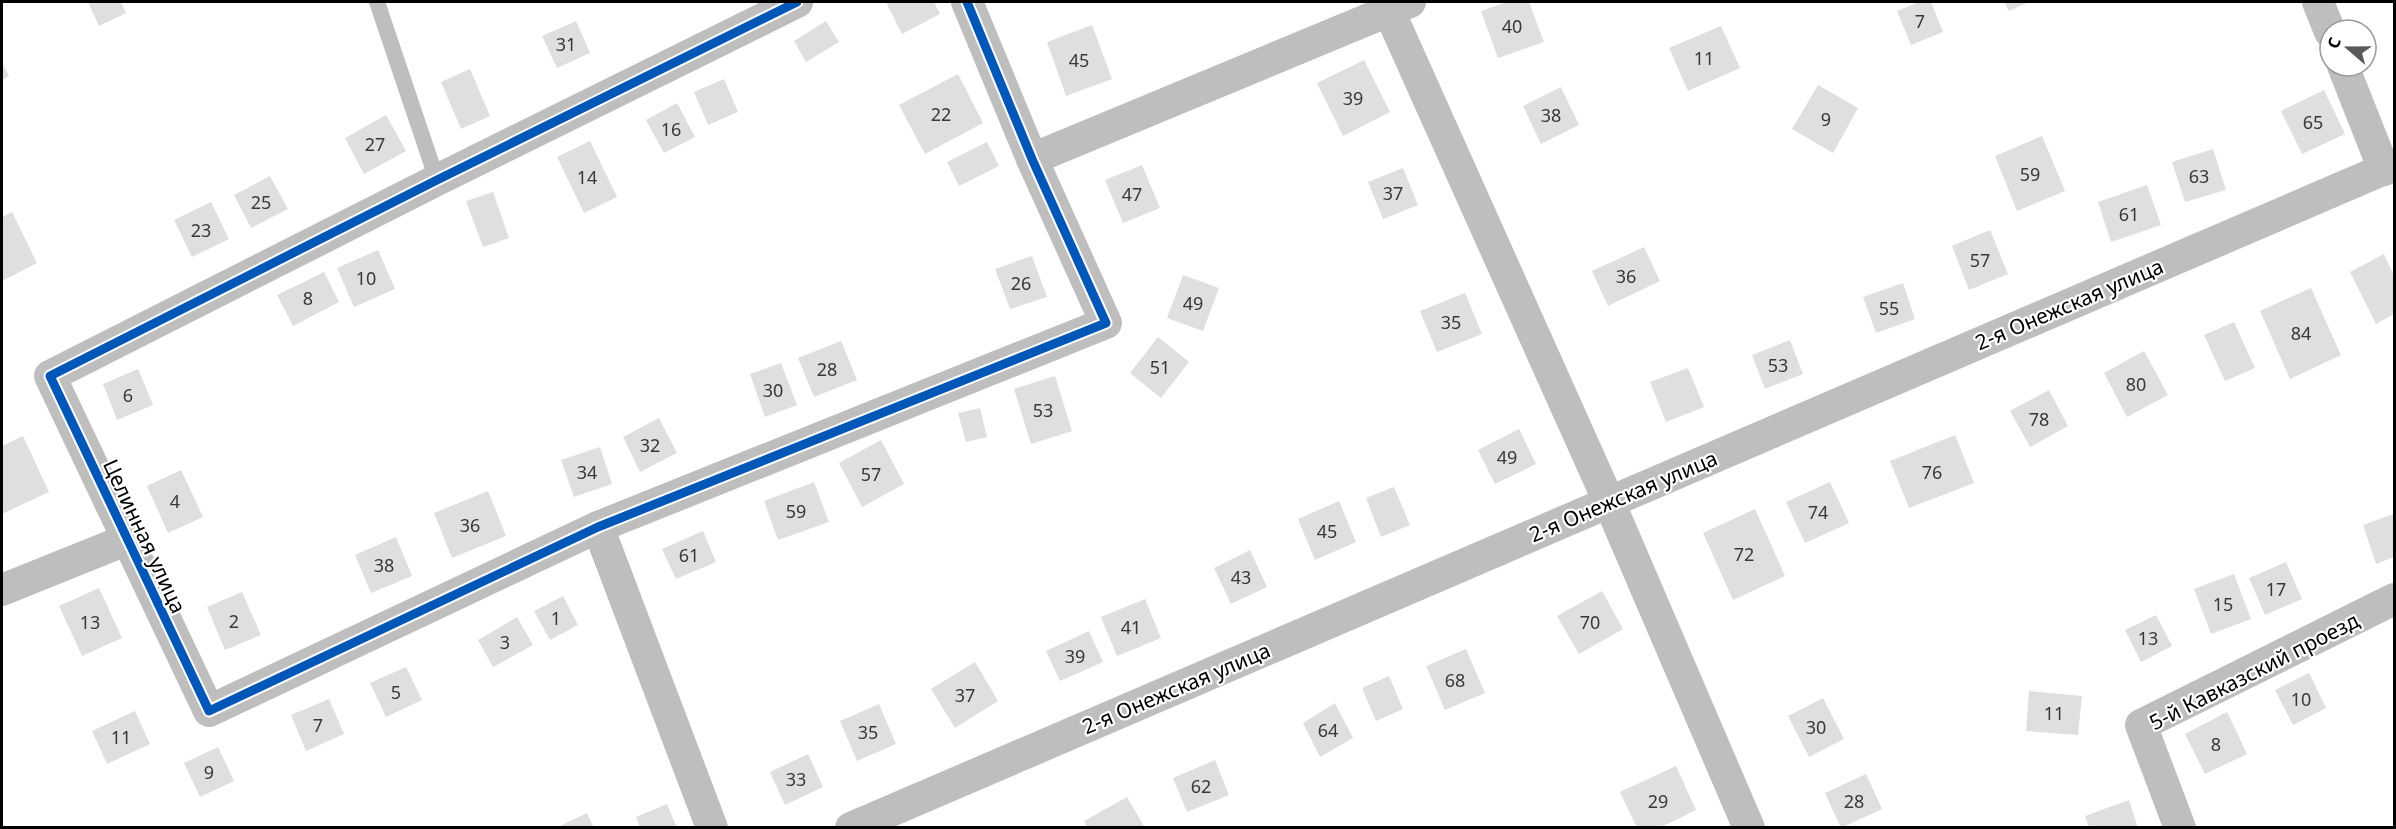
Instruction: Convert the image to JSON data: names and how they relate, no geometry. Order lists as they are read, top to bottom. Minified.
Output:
{"streets":{"street":["2-я Онежская улица","Целинная улица","5-й Кавказский проезд"]},"house_numbers":["7","40","31","11","45","39","22","38","9","65","16","27","59","63","14","37","47","25","61","23","57","36","10","26","8","49","55","35","84","53","51","28","80","30","6","53","78","32","49","34","76","57","4","59","74","36","45","72","61","38","43","17","15","1","2","13","70","41","13","3","39","68","5","37","10","11","7","30","64","35","11","8","9","33","62","29","28"],"north":"left"}
